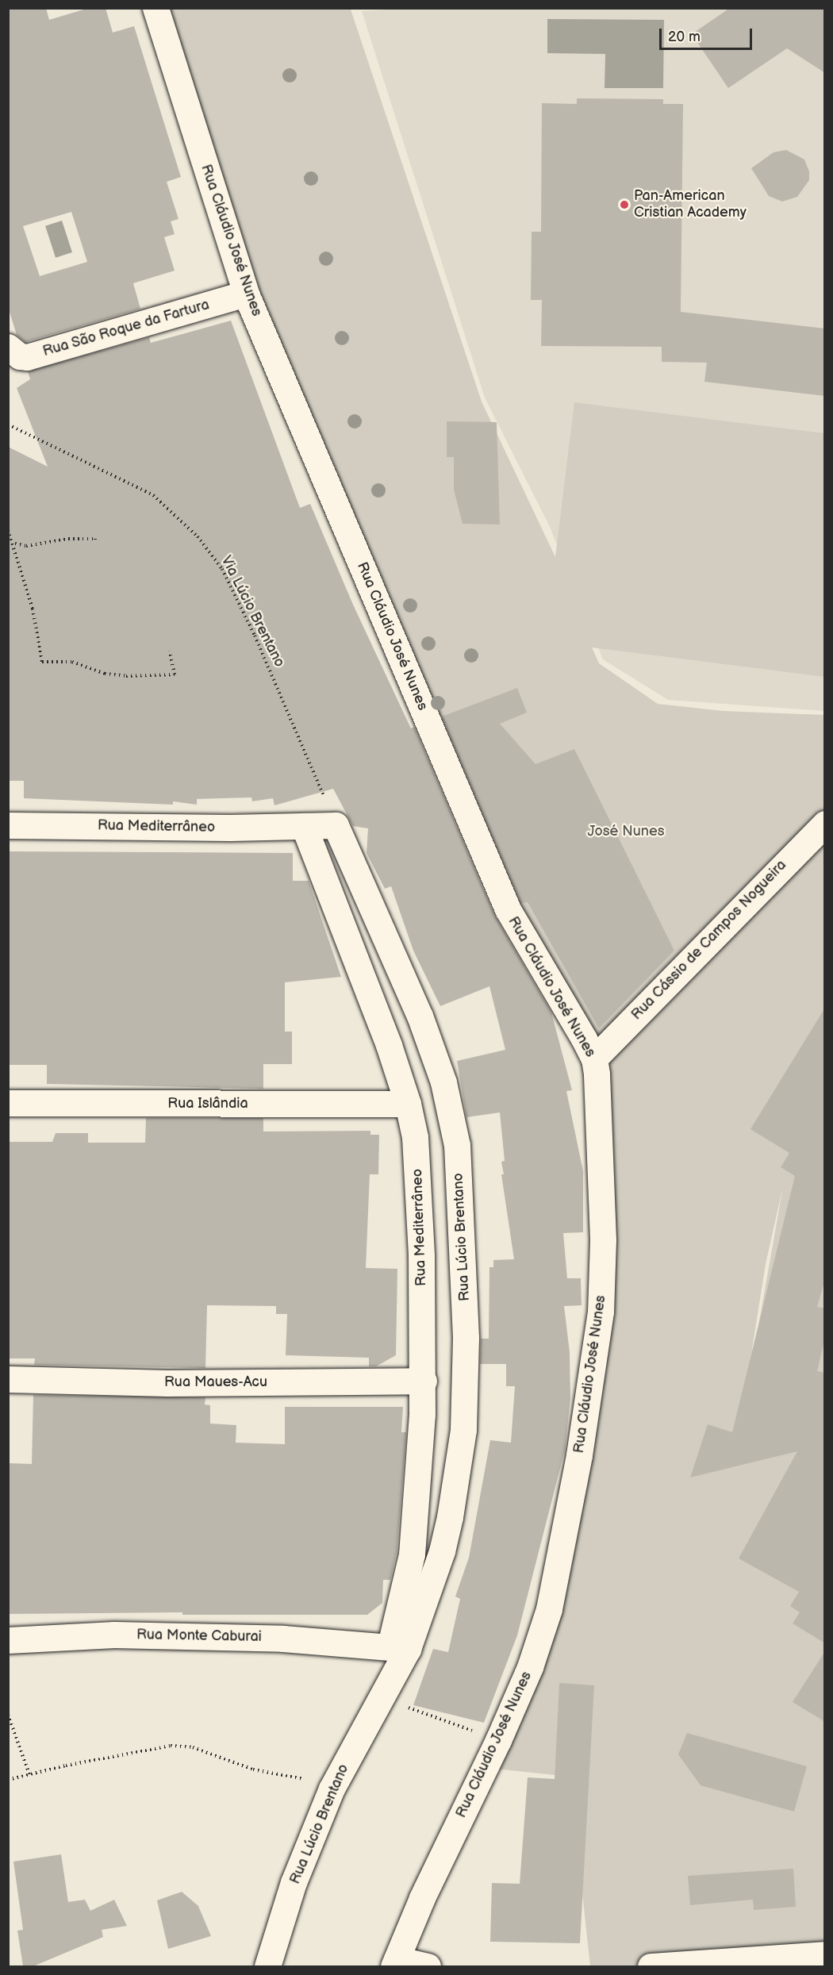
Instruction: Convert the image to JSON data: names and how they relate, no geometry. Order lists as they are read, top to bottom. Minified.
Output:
{"streets":{"street":["Rua Cláudio José Nunes","Rua São Roque da Fartura","Rua Mediterrâneo","Rua Cássio de Campos Nogueira","Rua Islândia","Rua Lúcio Brentano","Rua Maues-Acu","Rua Monte Caburai"],"path":["Via Lúcio Brentano"]},"crossings":[["Rua Cláudio José Nunes","Rua São Roque da Fartura"],["Rua Cláudio José Nunes","Rua Cássio de Campos Nogueira"],["Via Lúcio Brentano","Rua Mediterrâneo"],["Via Lúcio Brentano","Rua Lúcio Brentano"],["Rua Mediterrâneo","Rua Islândia"],["Rua Mediterrâneo","Rua Lúcio Brentano"],["Rua Mediterrâneo","Rua Maues-Acu"],["Rua Mediterrâneo","Rua Monte Caburai"],["Rua Lúcio Brentano","Rua Monte Caburai"]],"parks":["José Nunes"],"places":["Pan-American Cristian Academy"],"scale_bar":"20 m"}
